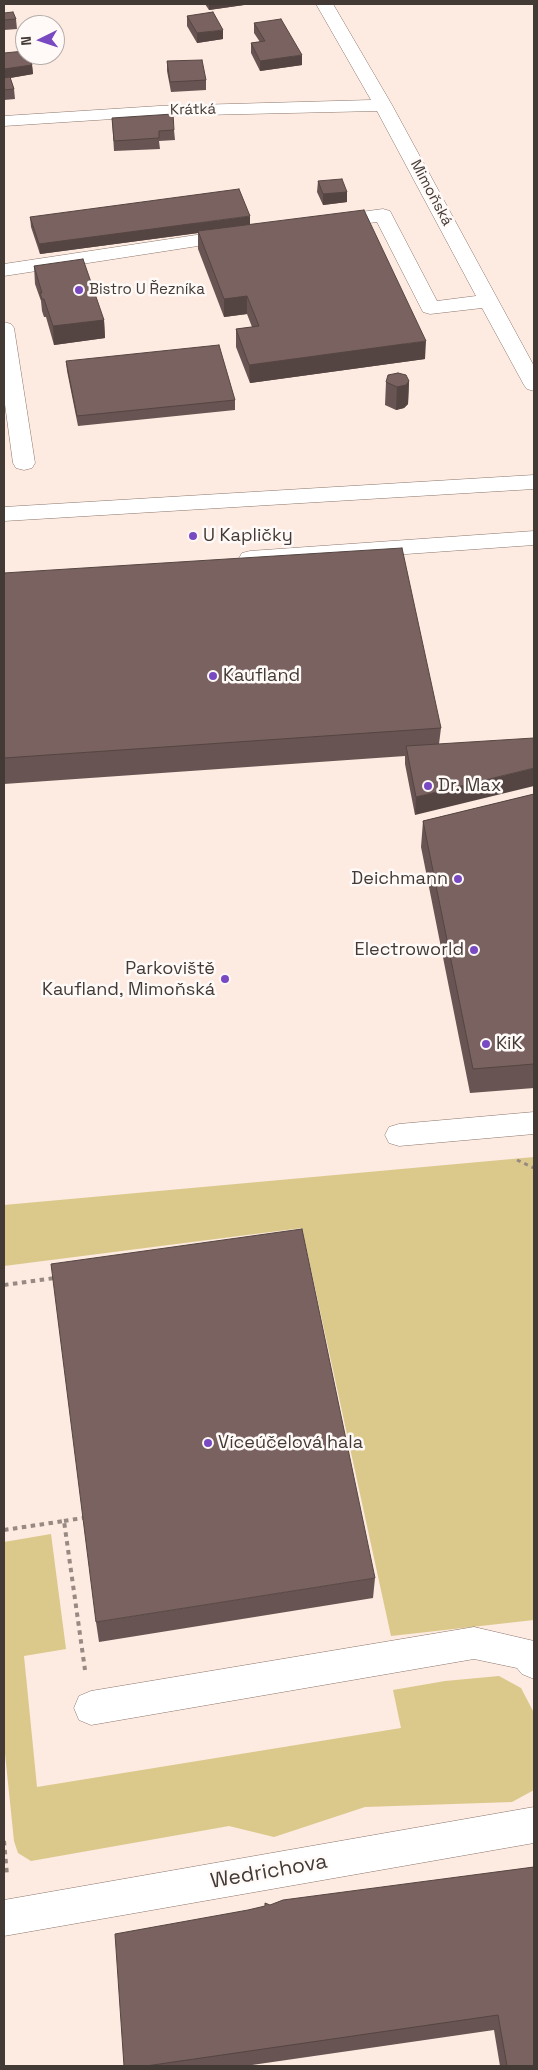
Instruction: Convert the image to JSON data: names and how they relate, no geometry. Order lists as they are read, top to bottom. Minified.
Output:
{"streets":{"street":["Krátká","Mimoňská","Wedrichova"]},"crossings":[["Krátká","Mimoňská"]],"places":["Bistro U Řezníka","U Kapličky","Kaufland","Dr. Max","Deichmann","Electroworld","Parkoviště Kaufland, Mimoňská","KiK","Víceúčelová hala"],"north":"left"}
